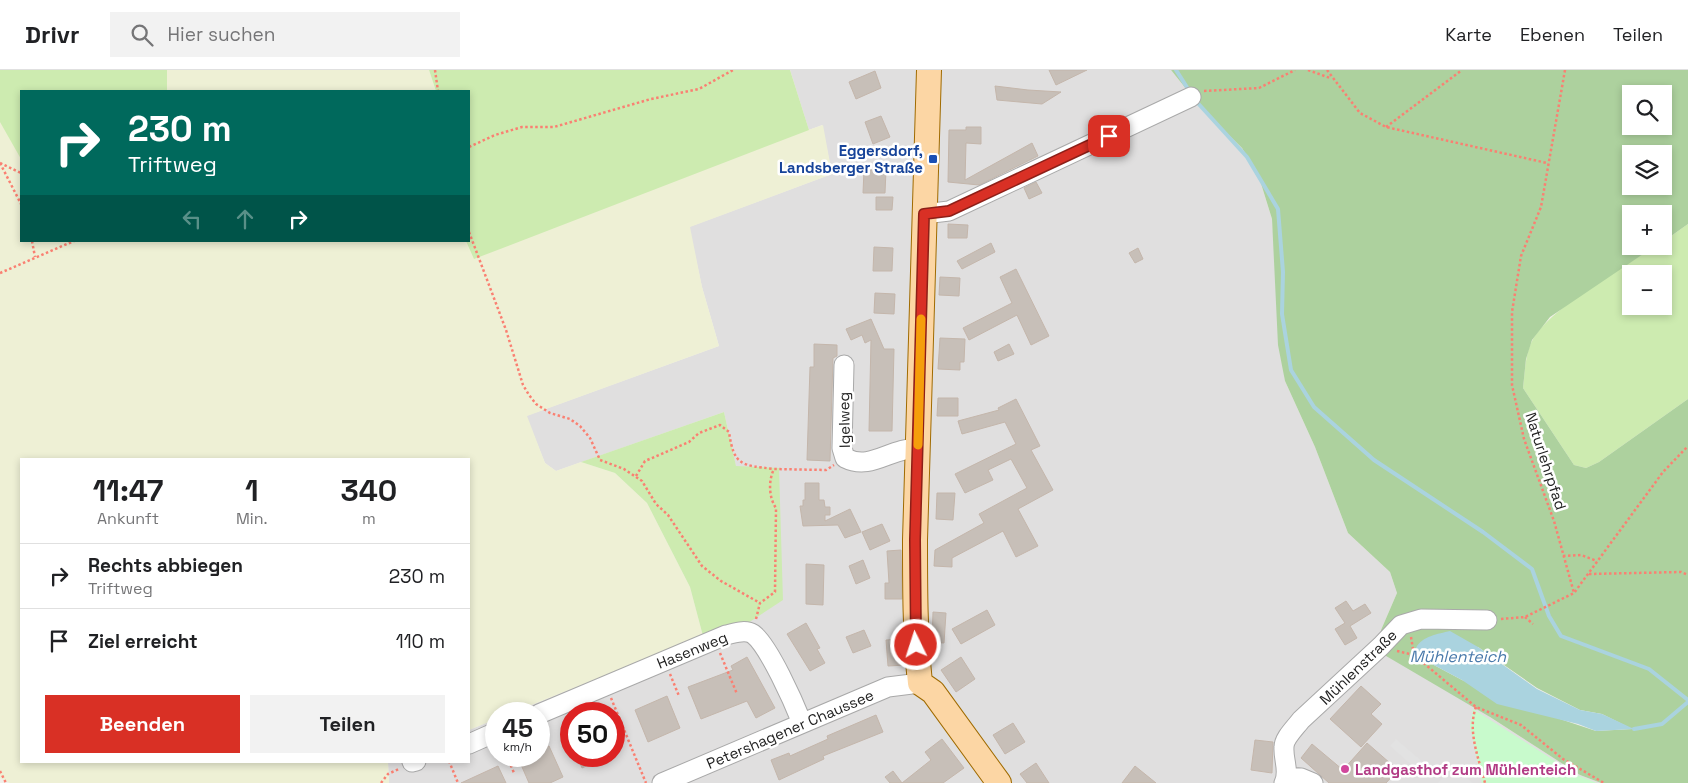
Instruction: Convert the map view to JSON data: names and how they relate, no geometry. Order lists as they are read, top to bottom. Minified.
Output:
{"streets":{"street":["Igelweg","Hasenweg","Mühlenstraße","Petershagener Chaussee"],"path":["Naturlehrpfad"]},"water":["Mühlenteich"],"places":{"transit":["Eggersdorf, Landsberger Straße"],"other":["Landgasthof zum Mühlenteich"]},"page":{"header":"Drivr","search":"Hier suchen","nav":["Karte","Ebenen","Teilen"],"map_buttons":["+","−"],"turn":["230 m","Triftweg"],"eta":["11:47","Ankunft","1","Min.","340","m"],"list":[{"name":"Rechts abbiegen","note":"Triftweg","value":"230 m"},{"name":"Ziel erreicht","value":"110 m"}],"buttons":["Beenden","Teilen"],"speed":"45 km/h","limit":"50"}}
